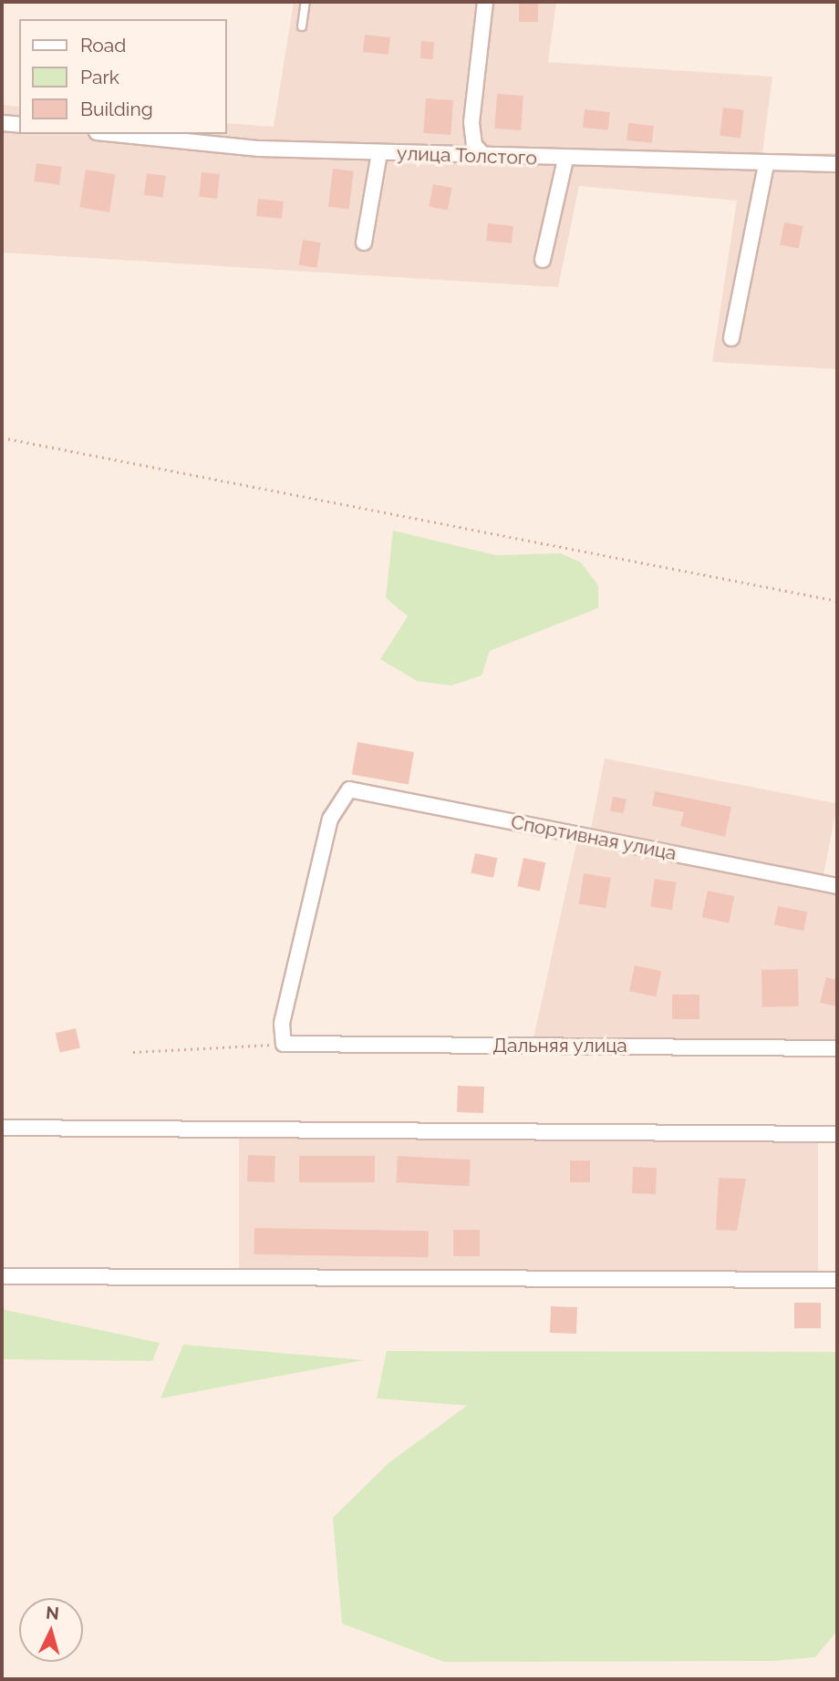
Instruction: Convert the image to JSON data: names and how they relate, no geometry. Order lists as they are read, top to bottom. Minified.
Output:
{"streets":{"street":["улица Толстого","Спортивная улица","Дальняя улица"]},"crossings":[["Спортивная улица","Дальняя улица"]],"legend":["Road","Park","Building"],"north":"top"}
